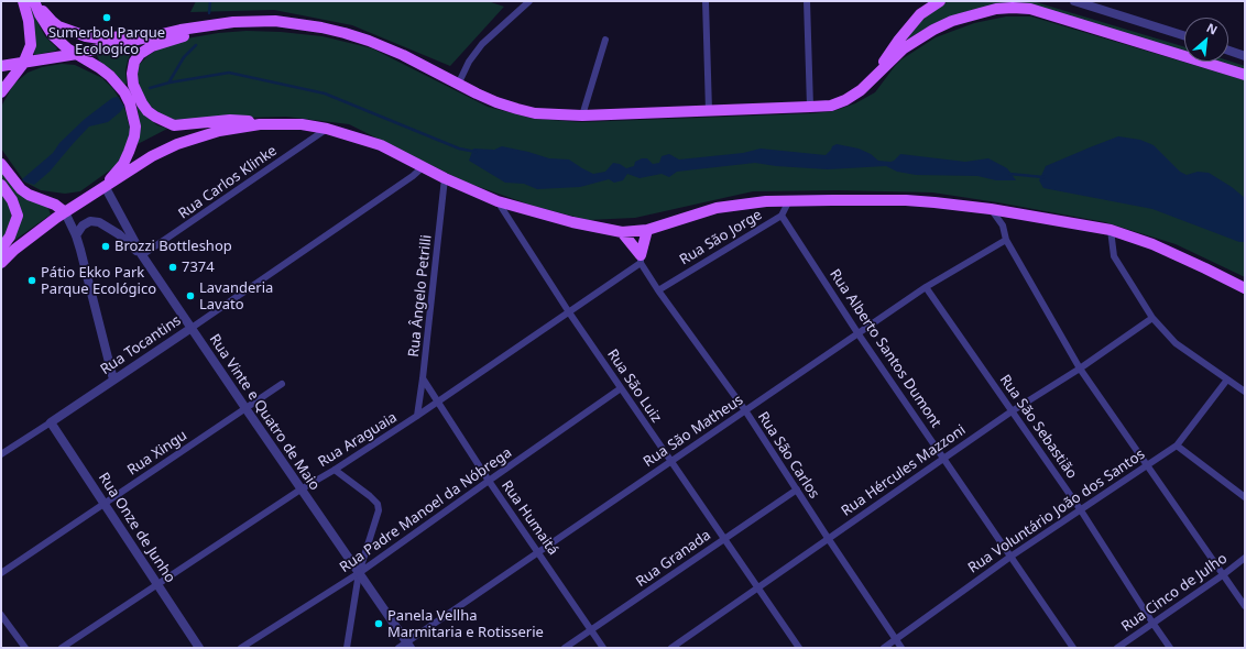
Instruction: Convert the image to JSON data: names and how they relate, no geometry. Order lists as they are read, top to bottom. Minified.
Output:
{"streets":{"street":["Rua Carlos Klinke","Rua São Jorge","Rua Ângelo Petrilli","Rua Tocantins","Rua Alberto Santos Dumont","Rua São Luiz","Rua Vinte e Quatro de Maio","Rua São Sebastião","Rua São Matheus","Rua Araguaia","Rua Xingu","Rua São Carlos","Rua Hércules Mazzoni","Rua Padre Manoel da Nóbrega","Rua Voluntário João dos Santos","Rua Humaitá","Rua Onze de Junho","Rua Granada","Rua Cinco de Julho"]},"crossings":[["Rua Carlos Klinke","Rua Vinte e Quatro de Maio"],["Rua São Jorge","Rua Alberto Santos Dumont"],["Rua São Jorge","Rua São Carlos"],["Rua Ângelo Petrilli","Rua Araguaia"],["Rua Ângelo Petrilli","Rua Humaitá"],["Rua Tocantins","Rua Vinte e Quatro de Maio"],["Rua Tocantins","Rua Onze de Junho"],["Rua Alberto Santos Dumont","Rua São Matheus"],["Rua Alberto Santos Dumont","Rua Hércules Mazzoni"],["Rua Alberto Santos Dumont","Rua Voluntário João dos Santos"],["Rua São Luiz","Rua São Matheus"],["Rua São Luiz","Rua Araguaia"],["Rua São Luiz","Rua Hércules Mazzoni"],["Rua São Luiz","Rua Padre Manoel da Nóbrega"],["Rua São Luiz","Rua Granada"],["Rua Vinte e Quatro de Maio","Rua São Matheus"],["Rua Vinte e Quatro de Maio","Rua Araguaia"],["Rua Vinte e Quatro de Maio","Rua Xingu"],["Rua Vinte e Quatro de Maio","Rua Padre Manoel da Nóbrega"],["Rua São Sebastião","Rua São Matheus"],["Rua São Sebastião","Rua Hércules Mazzoni"],["Rua São Sebastião","Rua Voluntário João dos Santos"],["Rua São Sebastião","Rua Cinco de Julho"],["Rua São Matheus","Rua São Carlos"],["Rua São Matheus","Rua Humaitá"],["Rua Araguaia","Rua São Carlos"],["Rua Araguaia","Rua Humaitá"],["Rua Araguaia","Rua Onze de Junho"],["Rua Xingu","Rua Onze de Junho"],["Rua São Carlos","Rua Hércules Mazzoni"],["Rua São Carlos","Rua Voluntário João dos Santos"],["Rua São Carlos","Rua Granada"],["Rua Padre Manoel da Nóbrega","Rua Humaitá"],["Rua Humaitá","Rua Granada"]],"places":["Sumerbol Parque Ecologico","Brozzi Bottleshop","7374","Pátio Ekko Park Parque Ecológico","Lavanderia Lavato","Panela Vellha Marmitaria e Rotisserie"],"north":"top right"}
